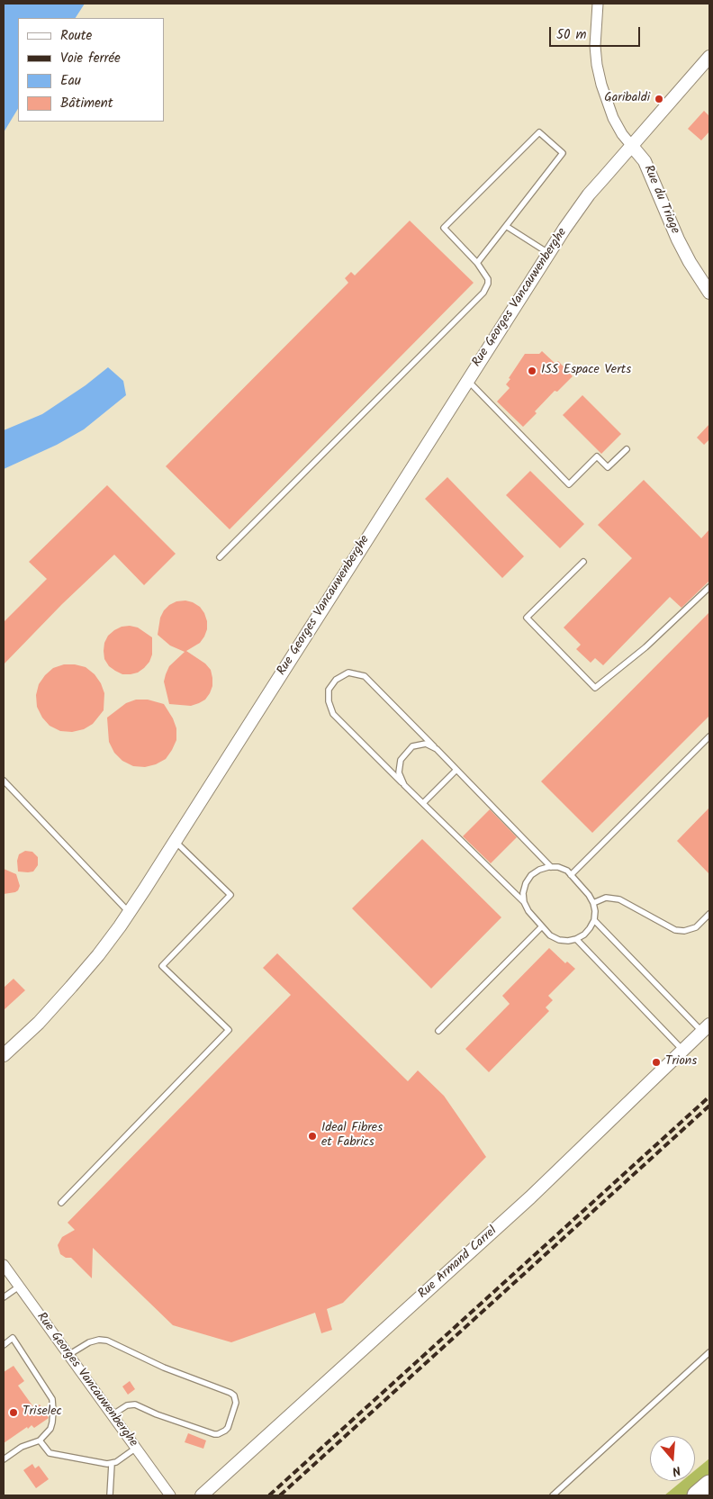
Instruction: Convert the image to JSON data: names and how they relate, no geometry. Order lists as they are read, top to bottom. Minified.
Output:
{"streets":{"street":["Rue du Triage","Rue Georges Vancauwenberghe","Rue Armand Carrel"]},"crossings":[["Rue du Triage","Rue Georges Vancauwenberghe"]],"places":["Garibaldi","ISS Espace Verts","Trions","Ideal Fibres et Fabrics","Triselec"],"legend":["Route","Voie ferrée","Eau","Bâtiment"],"scale_bar":"50 m","north":"bottom"}
